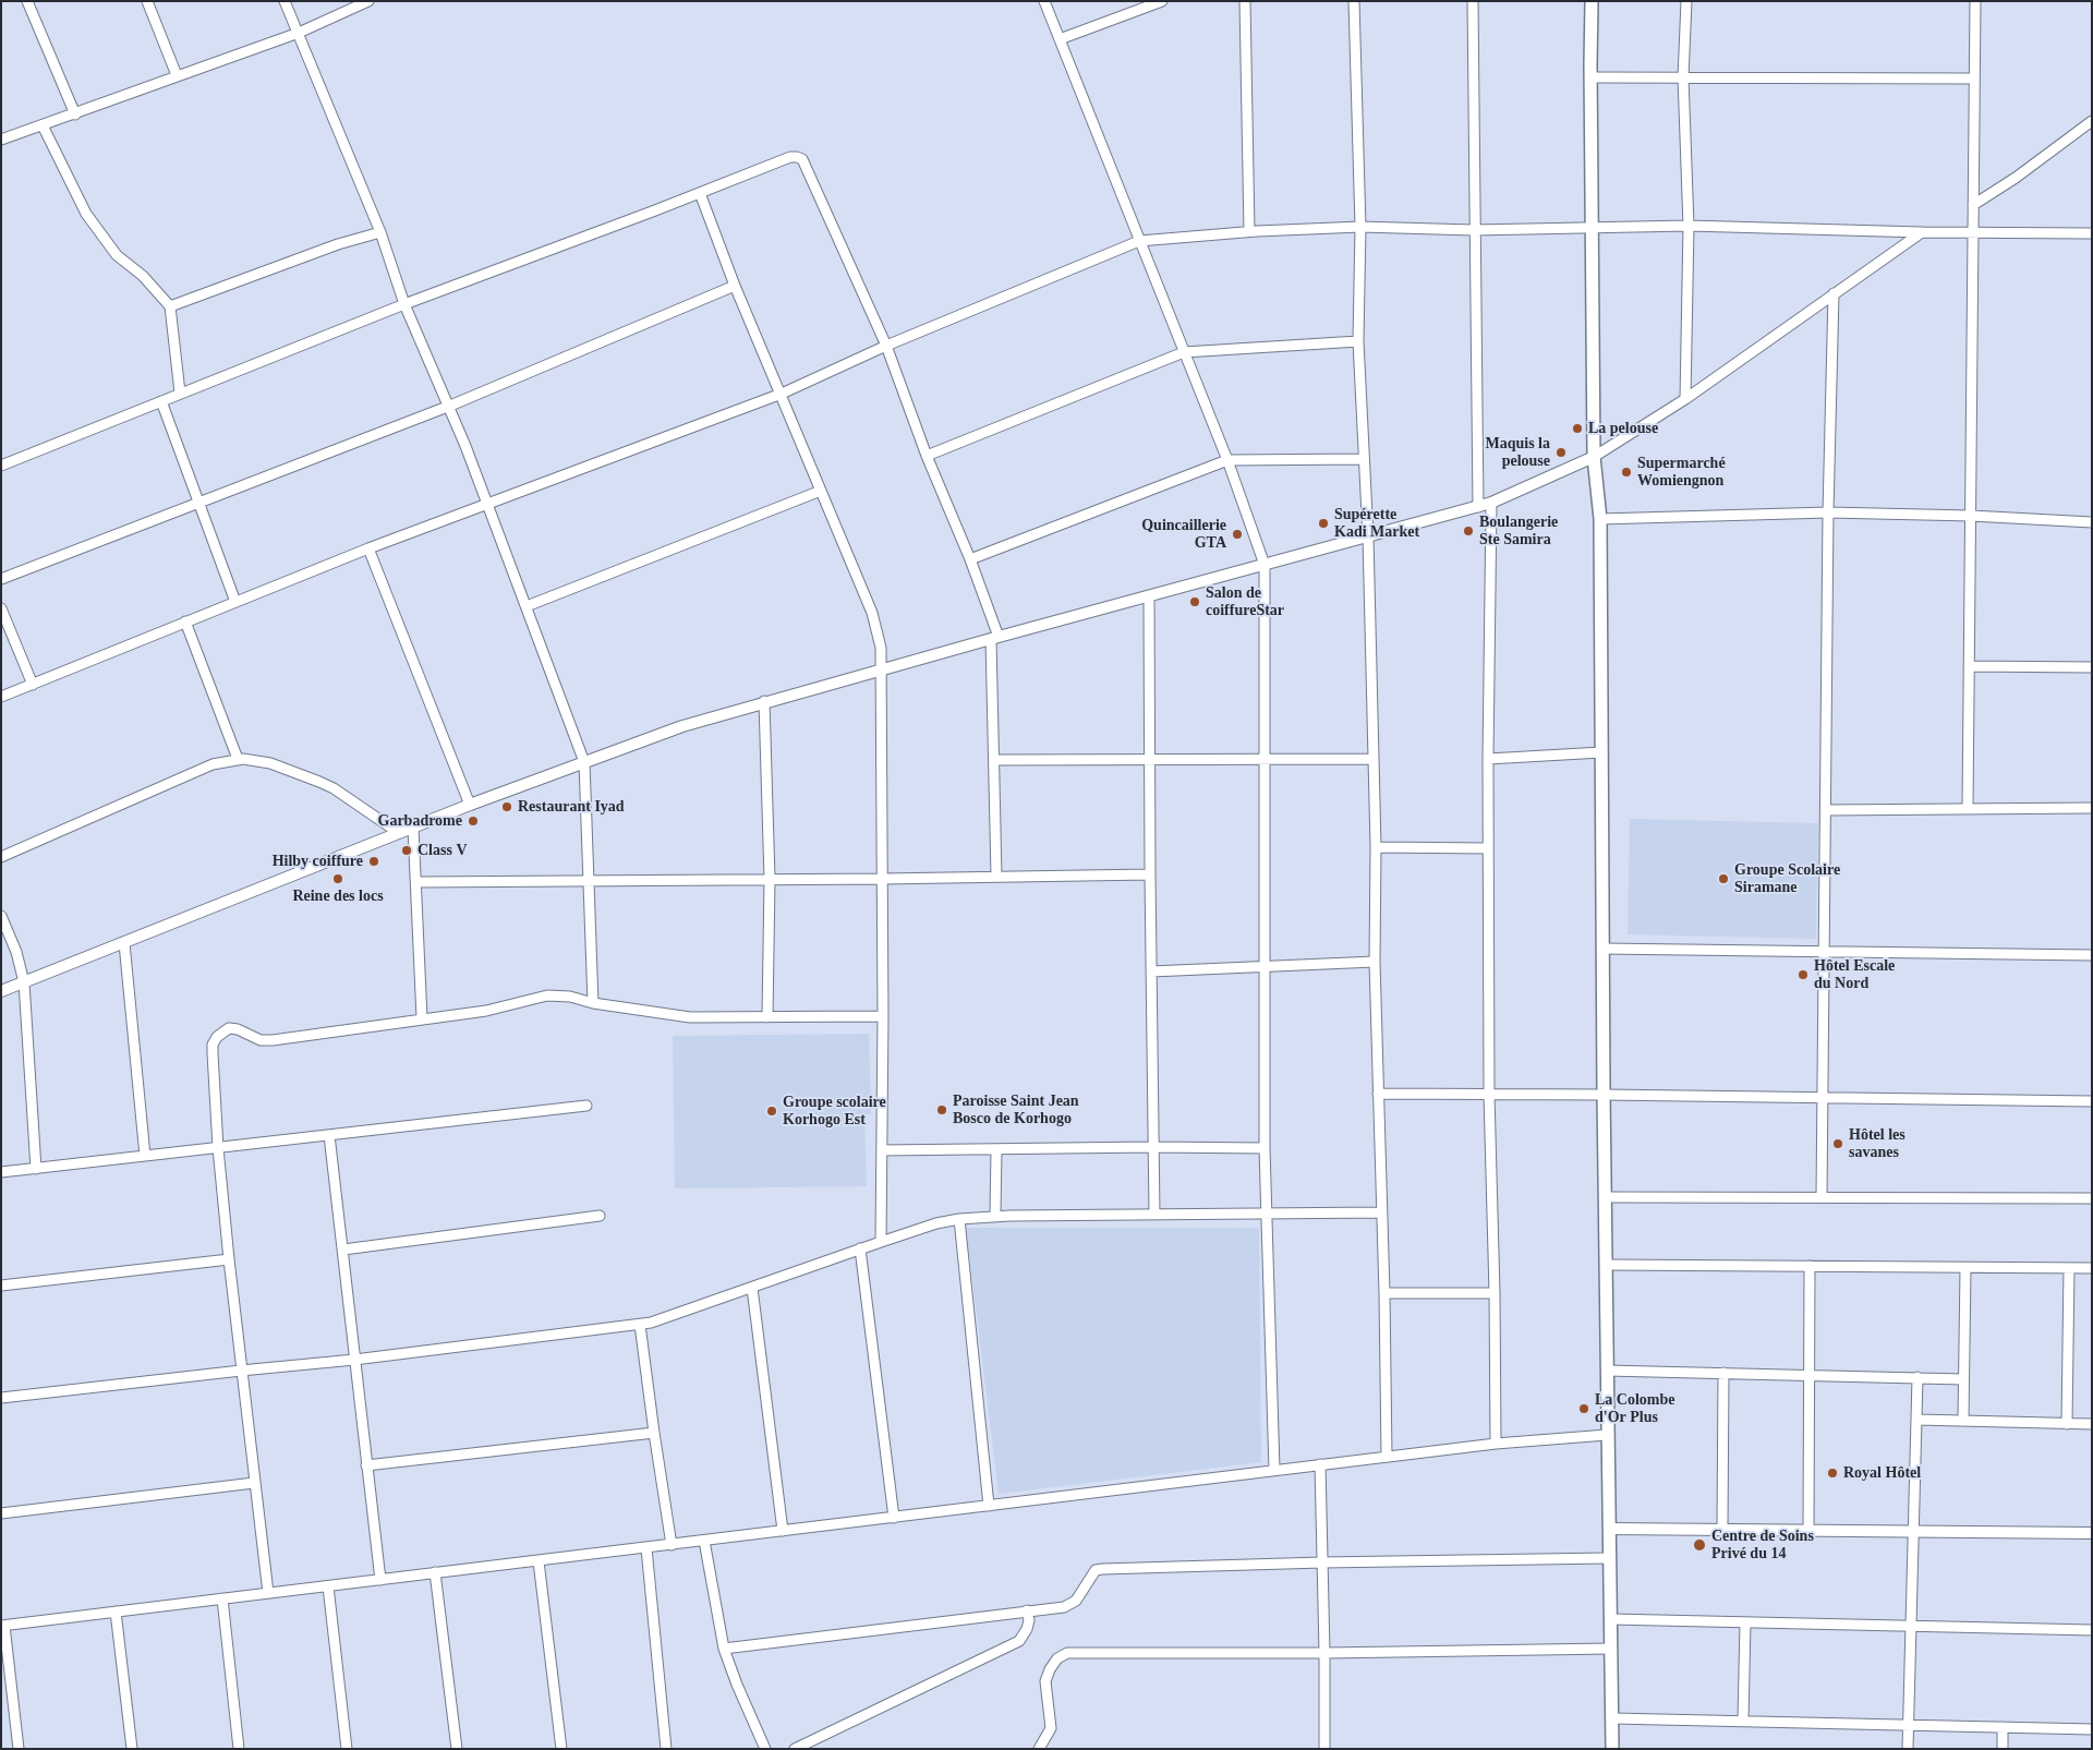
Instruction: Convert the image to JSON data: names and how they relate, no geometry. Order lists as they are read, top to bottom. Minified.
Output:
{"places":["La pelouse","Maquis la pelouse","Supermarché Womiengnon","Supérette Kadi Market","Boulangerie Ste Samira","Quincaillerie GTA","Salon de coiffureStar","Restaurant Iyad","Garbadrome","Class V","Hilby coiffure","Reine des locs","Groupe Scolaire Siramane","Hôtel Escale du Nord","Paroisse Saint Jean Bosco de Korhogo","Groupe scolaire Korhogo Est","Hôtel les savanes","La Colombe d'Or Plus","Royal Hôtel","Centre de Soins Privé du 14"]}
